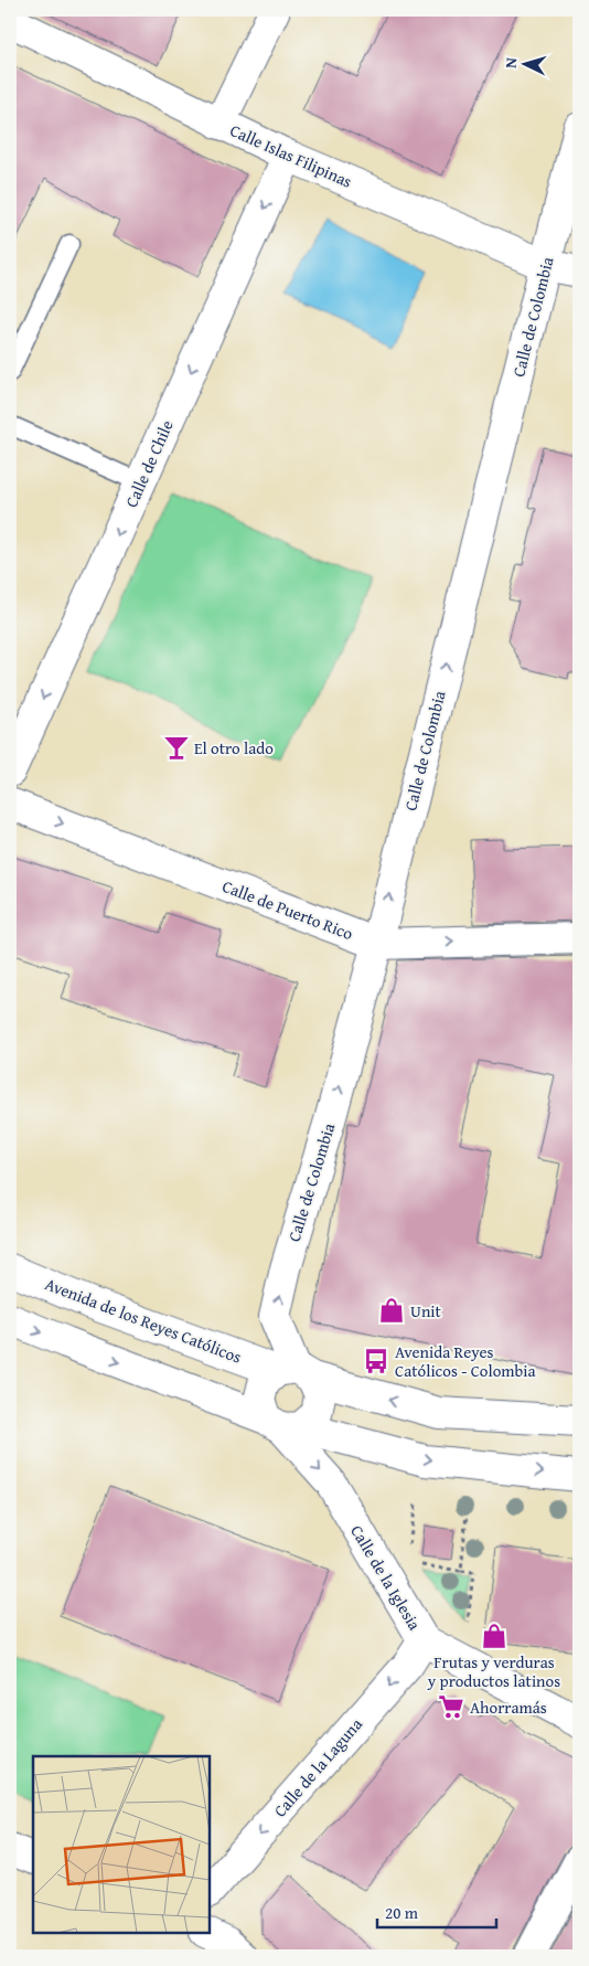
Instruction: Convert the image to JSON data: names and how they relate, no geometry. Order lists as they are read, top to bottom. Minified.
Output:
{"streets":{"street":["Calle Islas Filipinas","Calle de Colombia","Calle de Chile","Calle de Puerto Rico","Avenida de los Reyes Católicos","Calle de la Iglesia","Calle de la Laguna"]},"crossings":[["Calle Islas Filipinas","Calle de Colombia"],["Calle Islas Filipinas","Calle de Chile"],["Calle de Colombia","Calle de Puerto Rico"],["Calle de Colombia","Avenida de los Reyes Católicos"],["Calle de Colombia","Calle de la Iglesia"],["Avenida de los Reyes Católicos","Calle de la Iglesia"],["Calle de la Iglesia","Calle de la Laguna"]],"one_way":["Calle de Colombia","Calle de Chile","Calle de Puerto Rico","Calle de la Iglesia","Calle de la Laguna"],"places":{"bar":["El otro lado"],"shop":["Unit","Frutas y verduras y productos latinos"],"bus stop":["Avenida Reyes Católicos - Colombia"],"supermarket":["Ahorramás"]},"scale_bar":"20 m","north":"left"}
